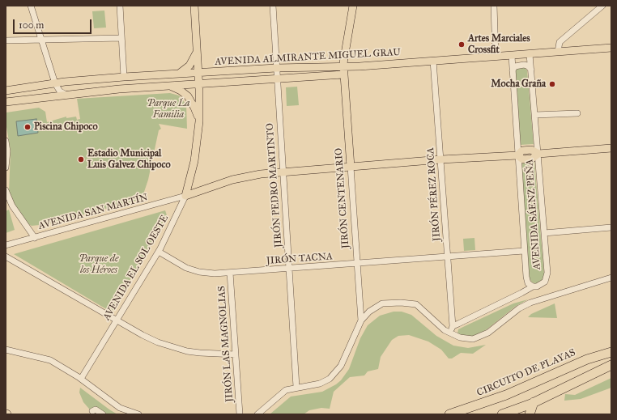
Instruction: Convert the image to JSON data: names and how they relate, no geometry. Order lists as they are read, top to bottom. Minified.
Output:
{"streets":{"highway":["CIRCUITO DE PLAYAS"],"main road":["AVENIDA ALMIRANTE MIGUEL GRAU","JIRÓN CENTENARIO","AVENIDA EL SOL OESTE"],"street":["JIRÓN PEDRO MARTINTO","JIRÓN PÉREZ ROCA","AVENIDA SAN MARTÍN","AVENIDA SÁENZ PEÑA","JIRÓN TACNA","JIRÓN LAS MAGNOLIAS"]},"crossings":[["AVENIDA ALMIRANTE MIGUEL GRAU","JIRÓN PEDRO MARTINTO"],["AVENIDA ALMIRANTE MIGUEL GRAU","JIRÓN PÉREZ ROCA"],["AVENIDA ALMIRANTE MIGUEL GRAU","JIRÓN CENTENARIO"],["AVENIDA ALMIRANTE MIGUEL GRAU","AVENIDA SÁENZ PEÑA"],["AVENIDA ALMIRANTE MIGUEL GRAU","AVENIDA EL SOL OESTE"],["JIRÓN PEDRO MARTINTO","JIRÓN TACNA"],["JIRÓN PÉREZ ROCA","JIRÓN TACNA"],["JIRÓN CENTENARIO","JIRÓN TACNA"],["AVENIDA SAN MARTÍN","AVENIDA EL SOL OESTE"],["AVENIDA SÁENZ PEÑA","JIRÓN TACNA"],["JIRÓN TACNA","AVENIDA EL SOL OESTE"],["JIRÓN TACNA","JIRÓN LAS MAGNOLIAS"]],"parks":["Parque La Familia","Parque de los Héroes"],"places":["Artes Marciales Crossfit","Mocha Graña","Piscina Chipoco","Estadio Municipal Luis Galvez Chipoco"],"scale_bar":"100 m"}
